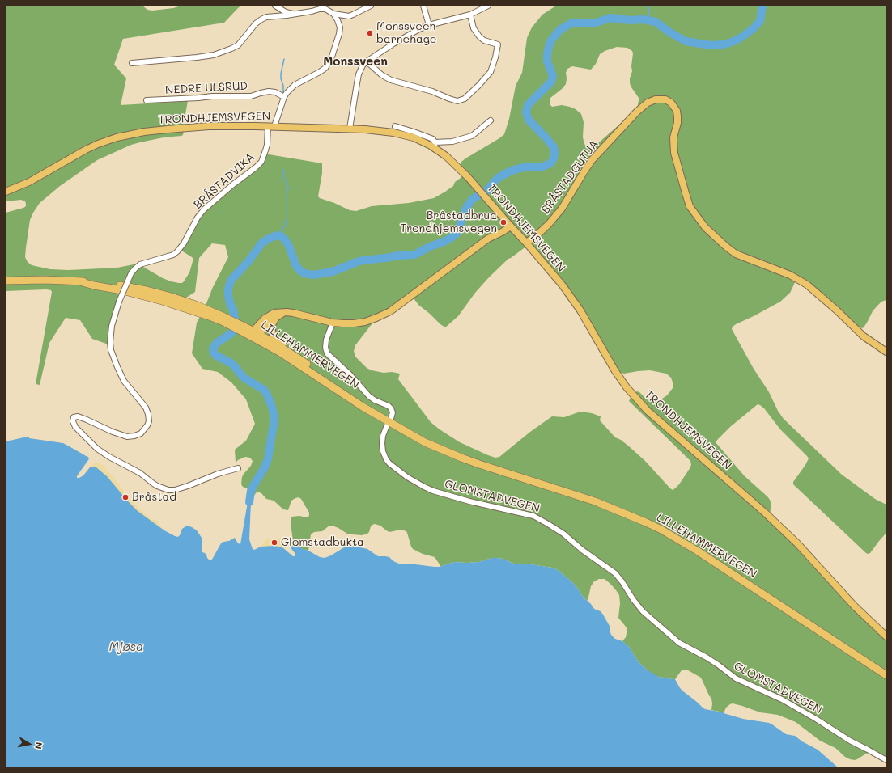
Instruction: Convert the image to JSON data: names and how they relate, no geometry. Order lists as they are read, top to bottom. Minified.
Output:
{"streets":{"highway":["LILLEHAMMERVEGEN"],"main road":["TRONDHJEMSVEGEN","BRÅSTADGUTUA"],"street":["NEDRE ULSRUD","BRÅSTADVIKA","GLOMSTADVEGEN"]},"crossings":[["NEDRE ULSRUD","BRÅSTADVIKA"],["TRONDHJEMSVEGEN","BRÅSTADGUTUA"],["TRONDHJEMSVEGEN","BRÅSTADVIKA"]],"districts":["Monssveen"],"water":["Mjøsa"],"places":["Monssveen barnehage","Bråstadbrua Trondhjemsvegen","Bråstad","Glomstadbukta"],"north":"right"}
